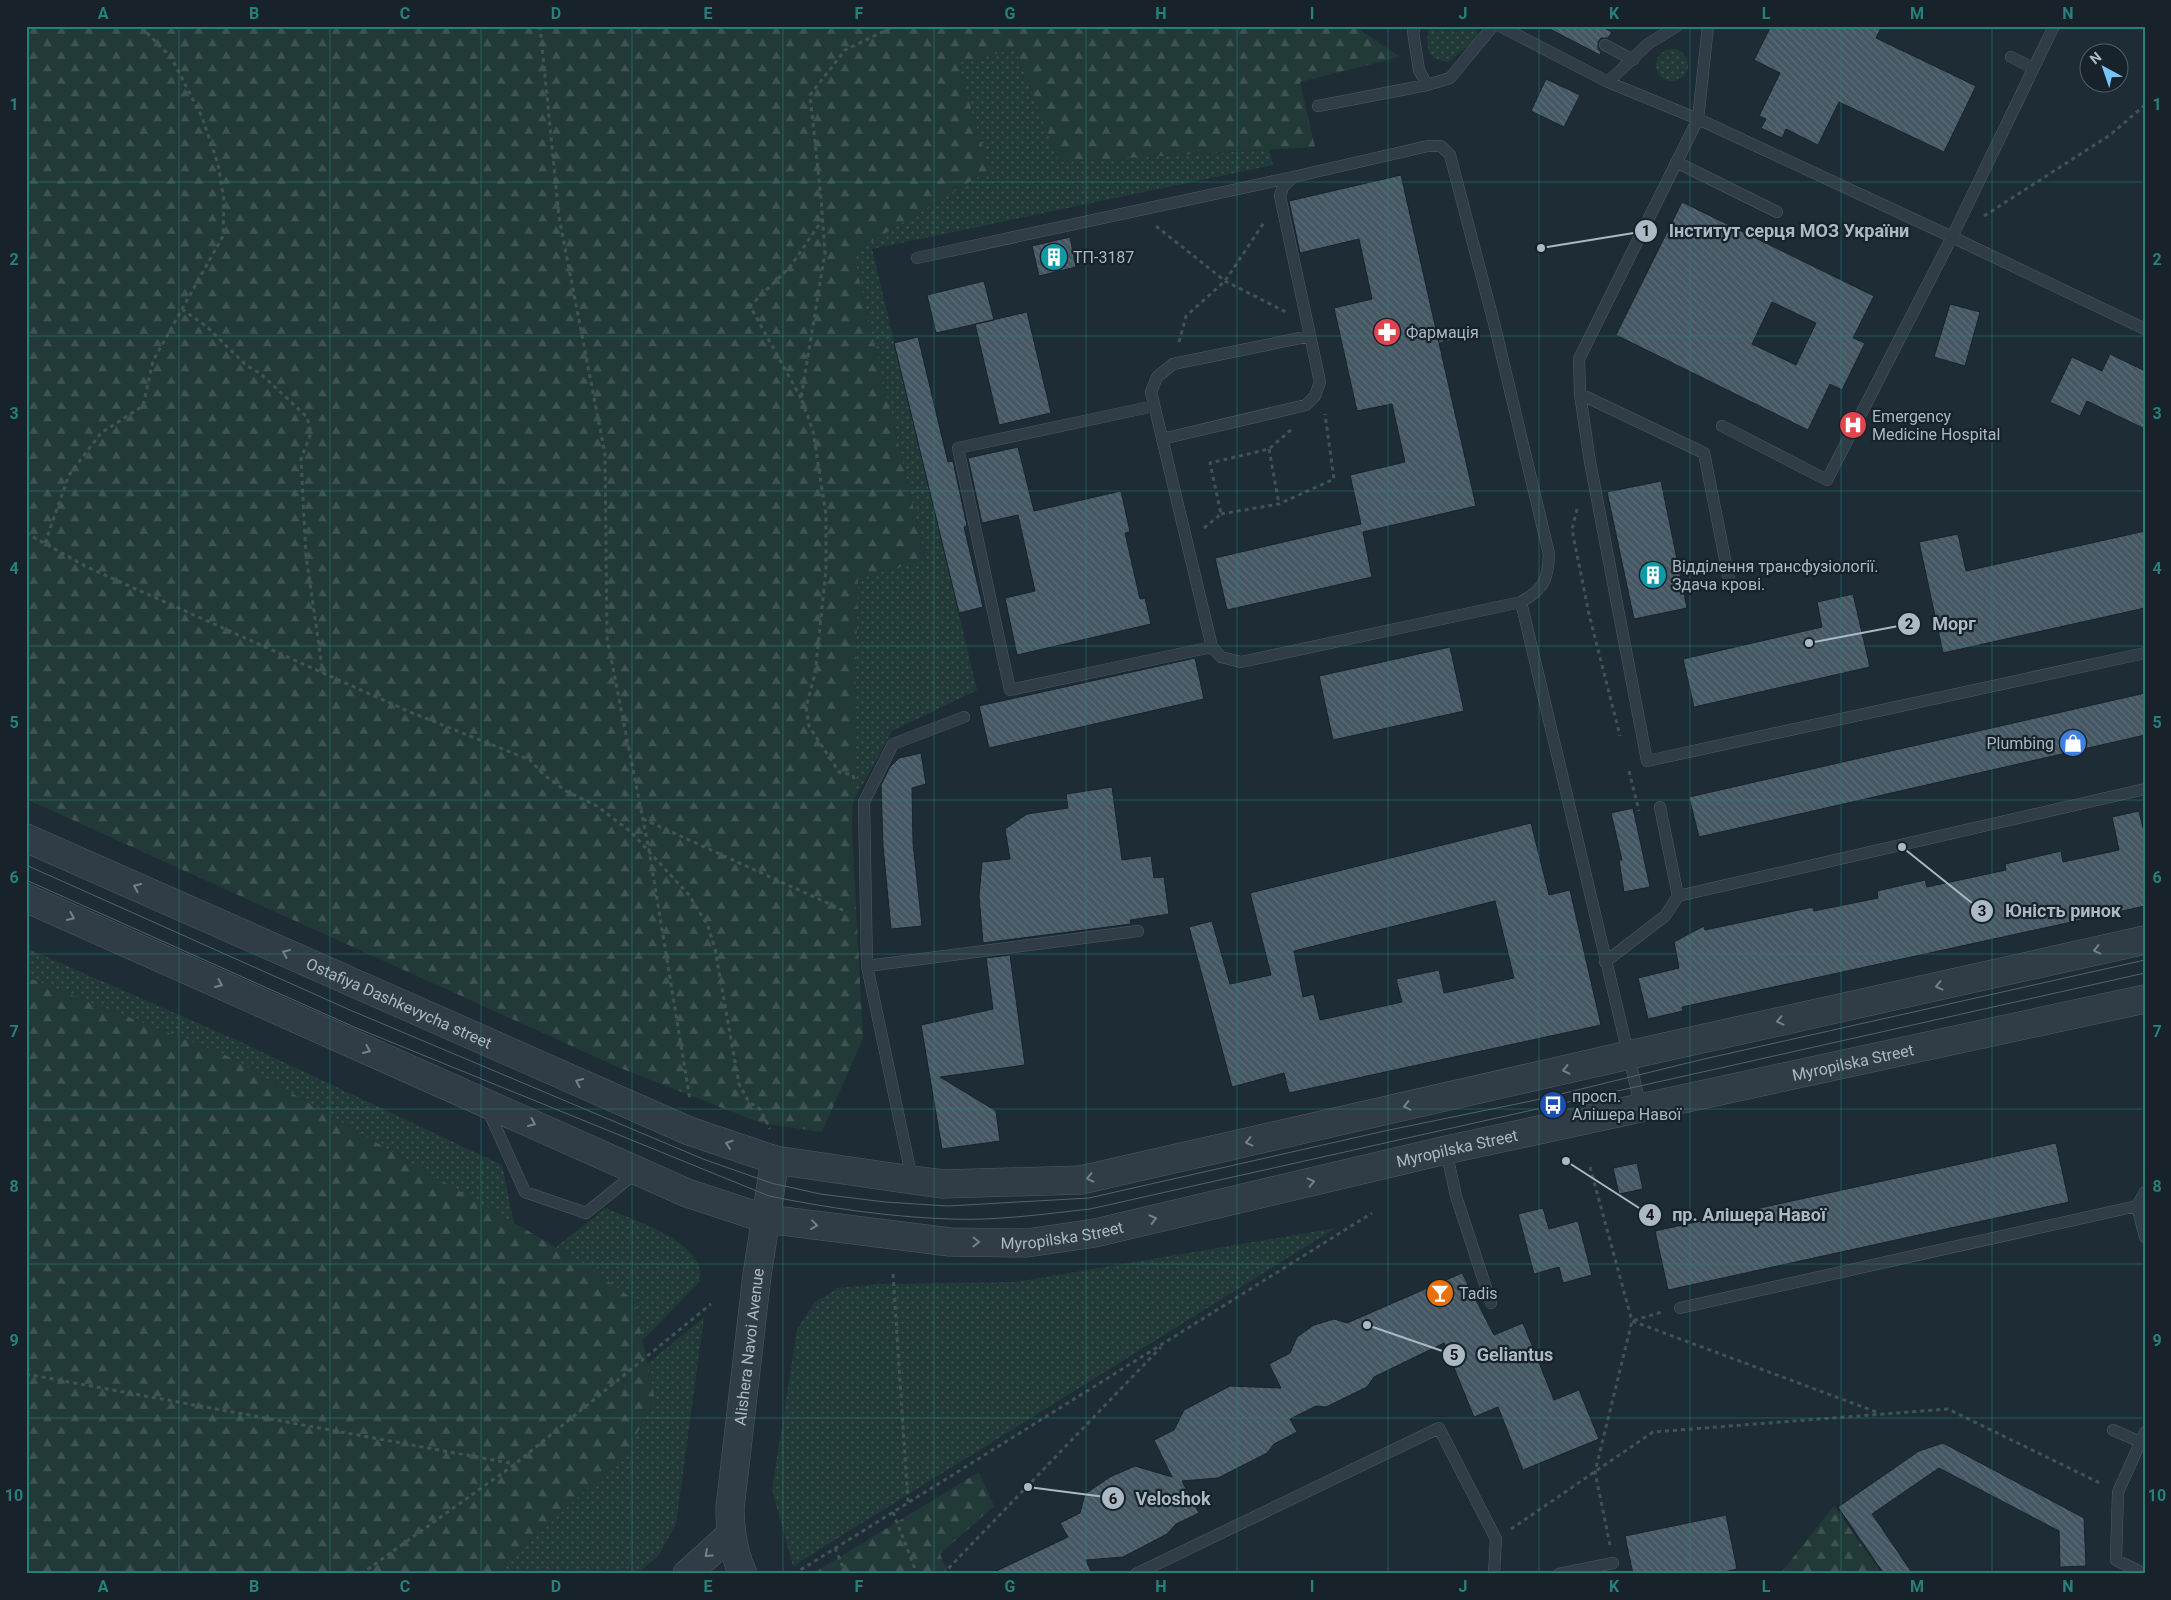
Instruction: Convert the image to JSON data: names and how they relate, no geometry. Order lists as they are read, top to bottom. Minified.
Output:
{"streets":{"street":["Ostafiya Dashkevycha street","Myropilska Street","Alishera Navoi Avenue"]},"crossings":[["Ostafiya Dashkevycha street","Alishera Navoi Avenue"],["Myropilska Street","Alishera Navoi Avenue"]],"places":{"other":["Інститут серця МОЗ України","Морг","Юність ринок","пр. Алішера Навої","Geliantus","Veloshok"],"building":["ТП-3187","Відділення трансфузіології. Здача крові."],"pharmacy":["Фармація"],"hospital":["Emergency Medicine Hospital"],"shop":["Plumbing"],"bus stop":["просп. Алішера Навої"],"bar":["Tadis"]},"north":"top left","grid":{"columns":["A","B","C","D","E","F","G","H","I","J","K","L","M","N"],"rows":["1","2","3","4","5","6","7","8","9","10"]}}
